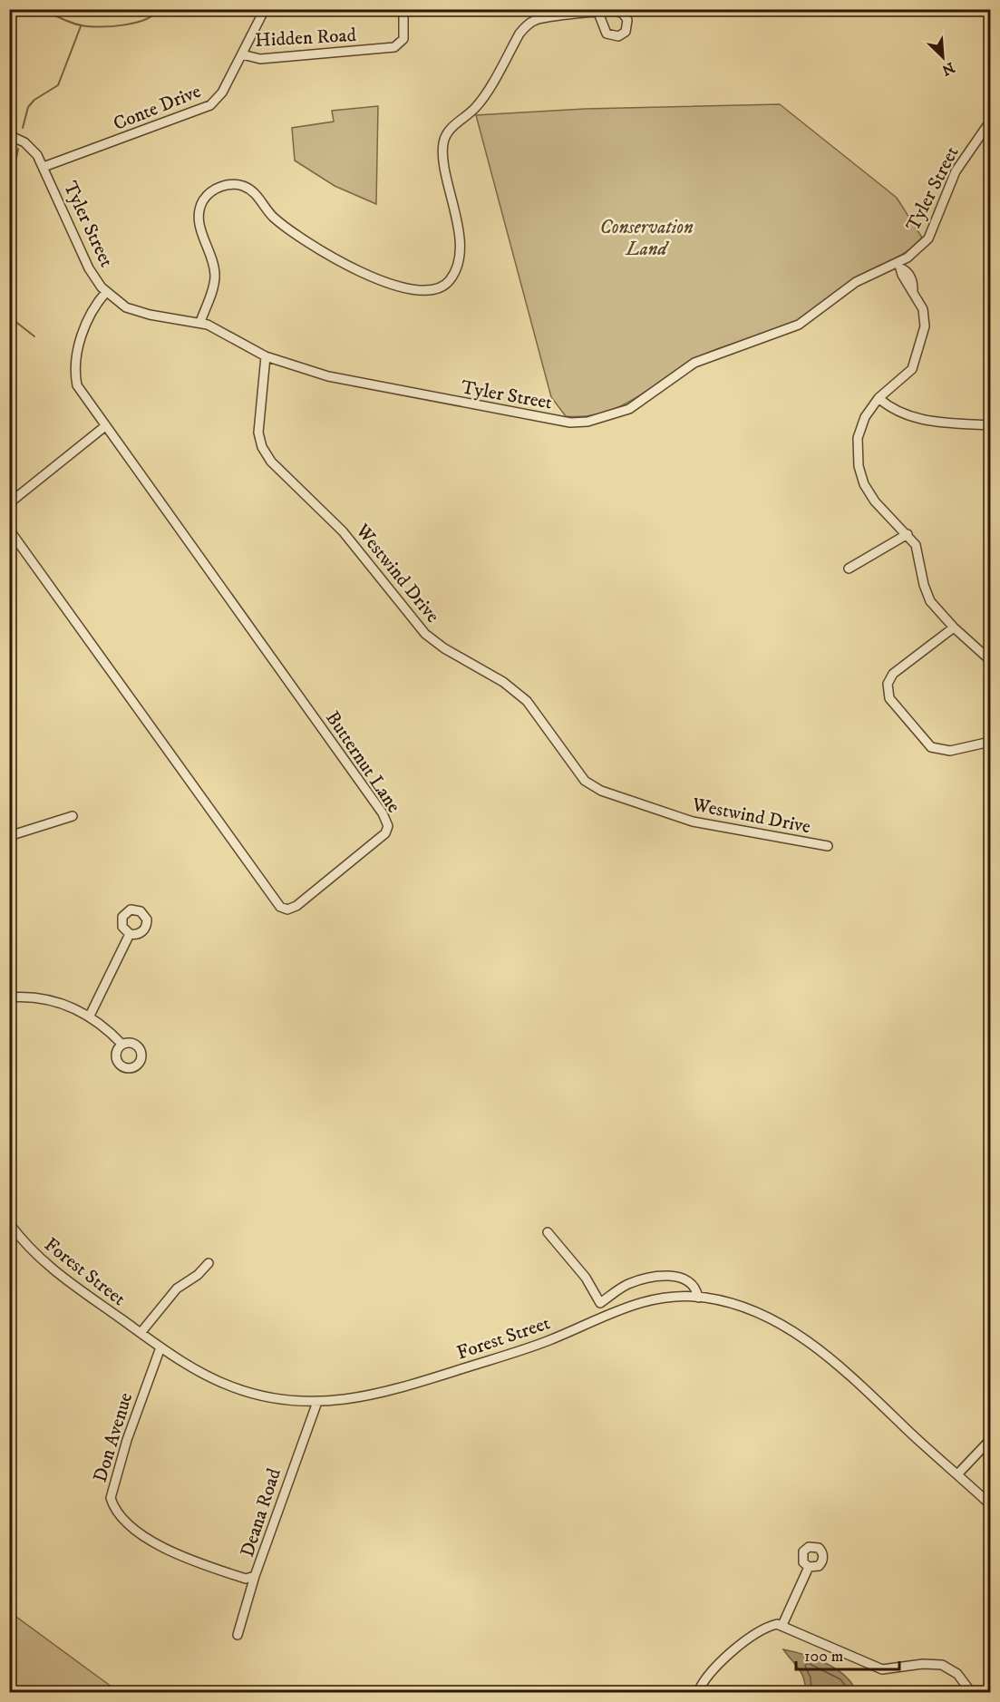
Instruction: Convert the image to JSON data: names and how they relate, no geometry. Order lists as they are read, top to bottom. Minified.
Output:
{"streets":{"street":["Hidden Road","Conte Drive","Tyler Street","Westwind Drive","Butternut Lane","Forest Street","Don Avenue","Deana Road"]},"crossings":[["Hidden Road","Conte Drive"],["Conte Drive","Tyler Street"],["Tyler Street","Westwind Drive"],["Tyler Street","Butternut Lane"],["Forest Street","Don Avenue"],["Forest Street","Deana Road"],["Don Avenue","Deana Road"]],"parks":["Conservation Land"],"scale_bar":"100 m","north":"bottom right"}
